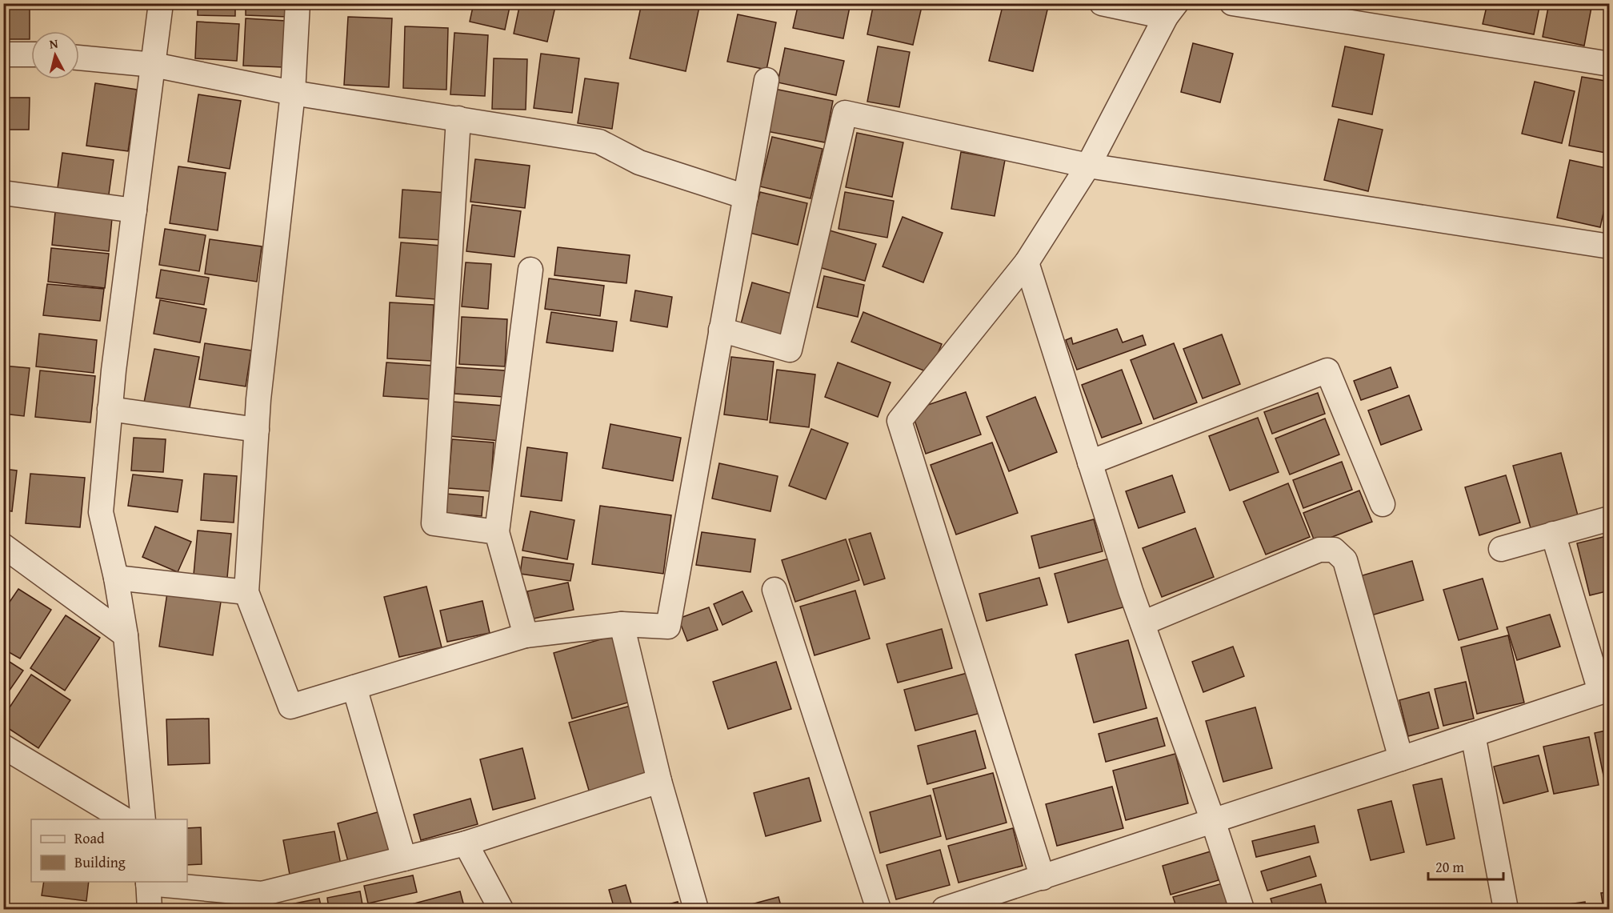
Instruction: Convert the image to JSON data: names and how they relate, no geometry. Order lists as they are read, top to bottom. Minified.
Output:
{"legend":["Road","Building"],"scale_bar":"20 m","north":"top"}
